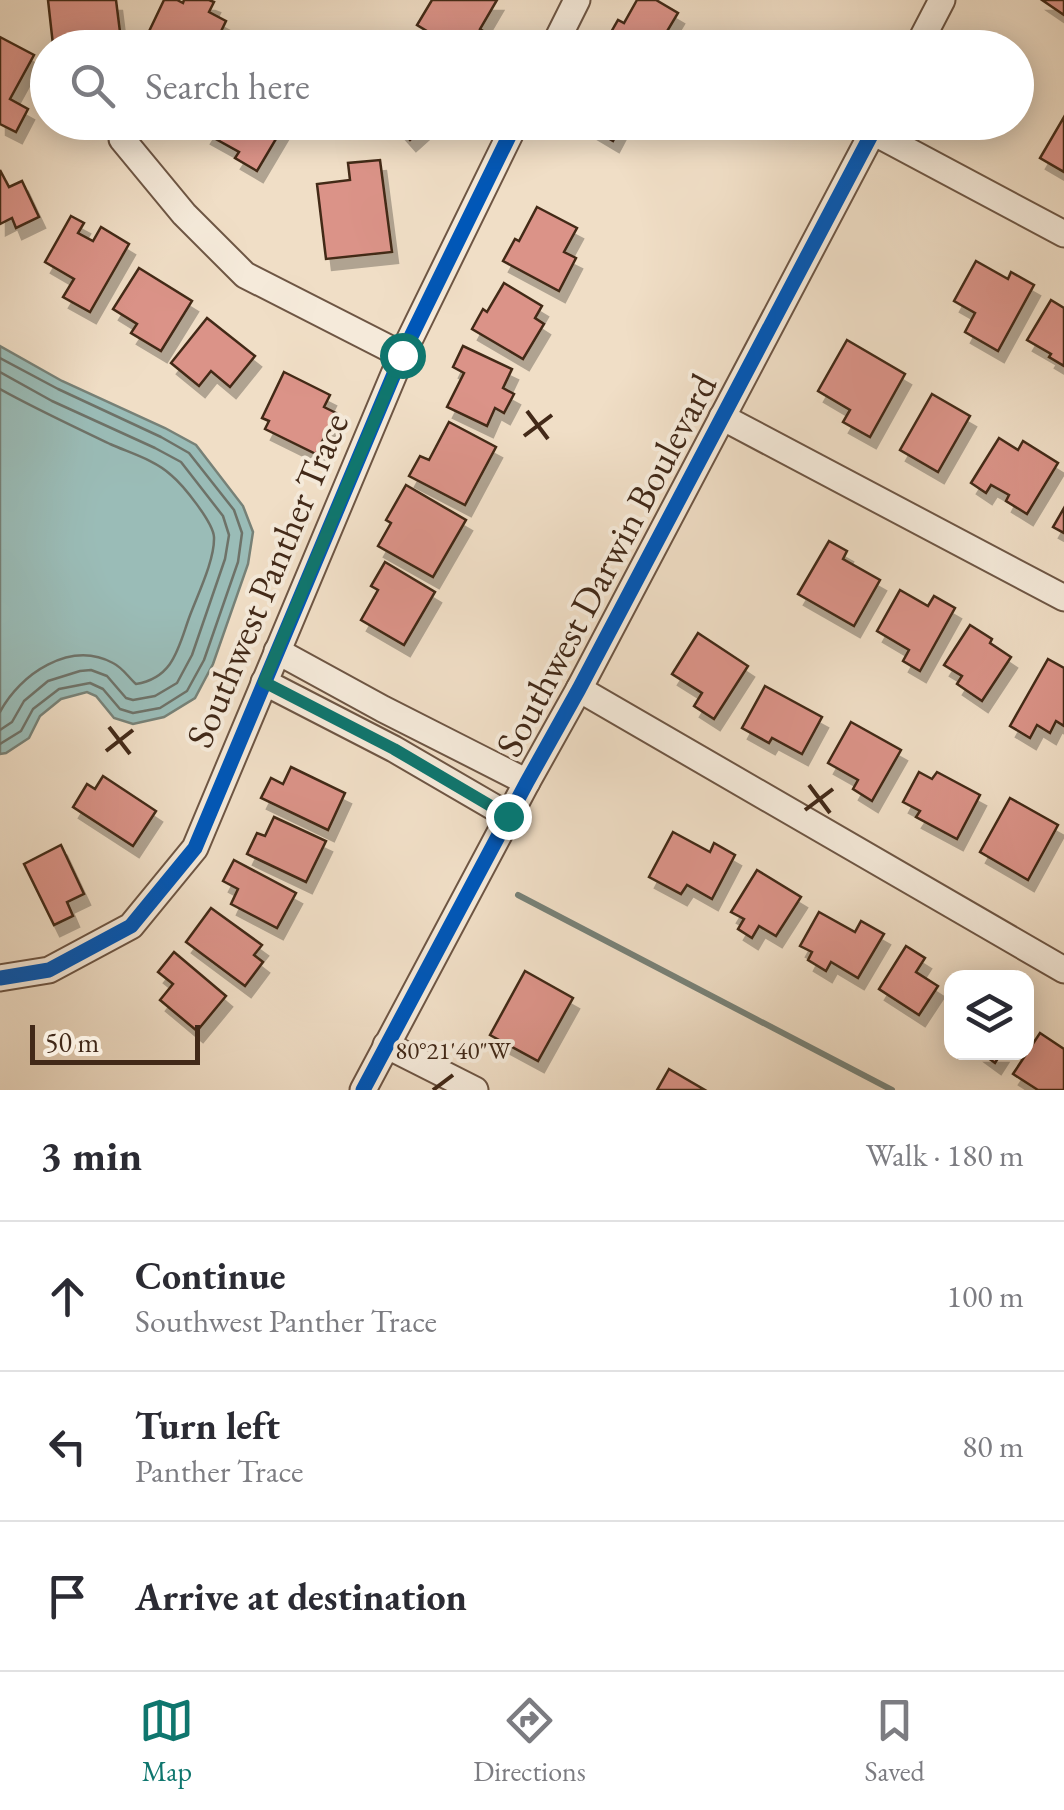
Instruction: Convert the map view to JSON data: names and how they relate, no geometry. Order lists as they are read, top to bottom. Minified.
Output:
{"streets":{"street":["Southwest Darwin Boulevard","Southwest Panther Trace"]},"scale_bar":"50 m","page":{"search":"Search here","scale":"50 m","heading":["3 min","Walk · 180 m"],"list":[["Continue","Southwest Panther Trace","100 m"],["Turn left","Panther Trace","80 m"],"Arrive at destination"],"nav":["Map","Directions","Saved"]},"coordinates":["80°21'40\"W"]}
